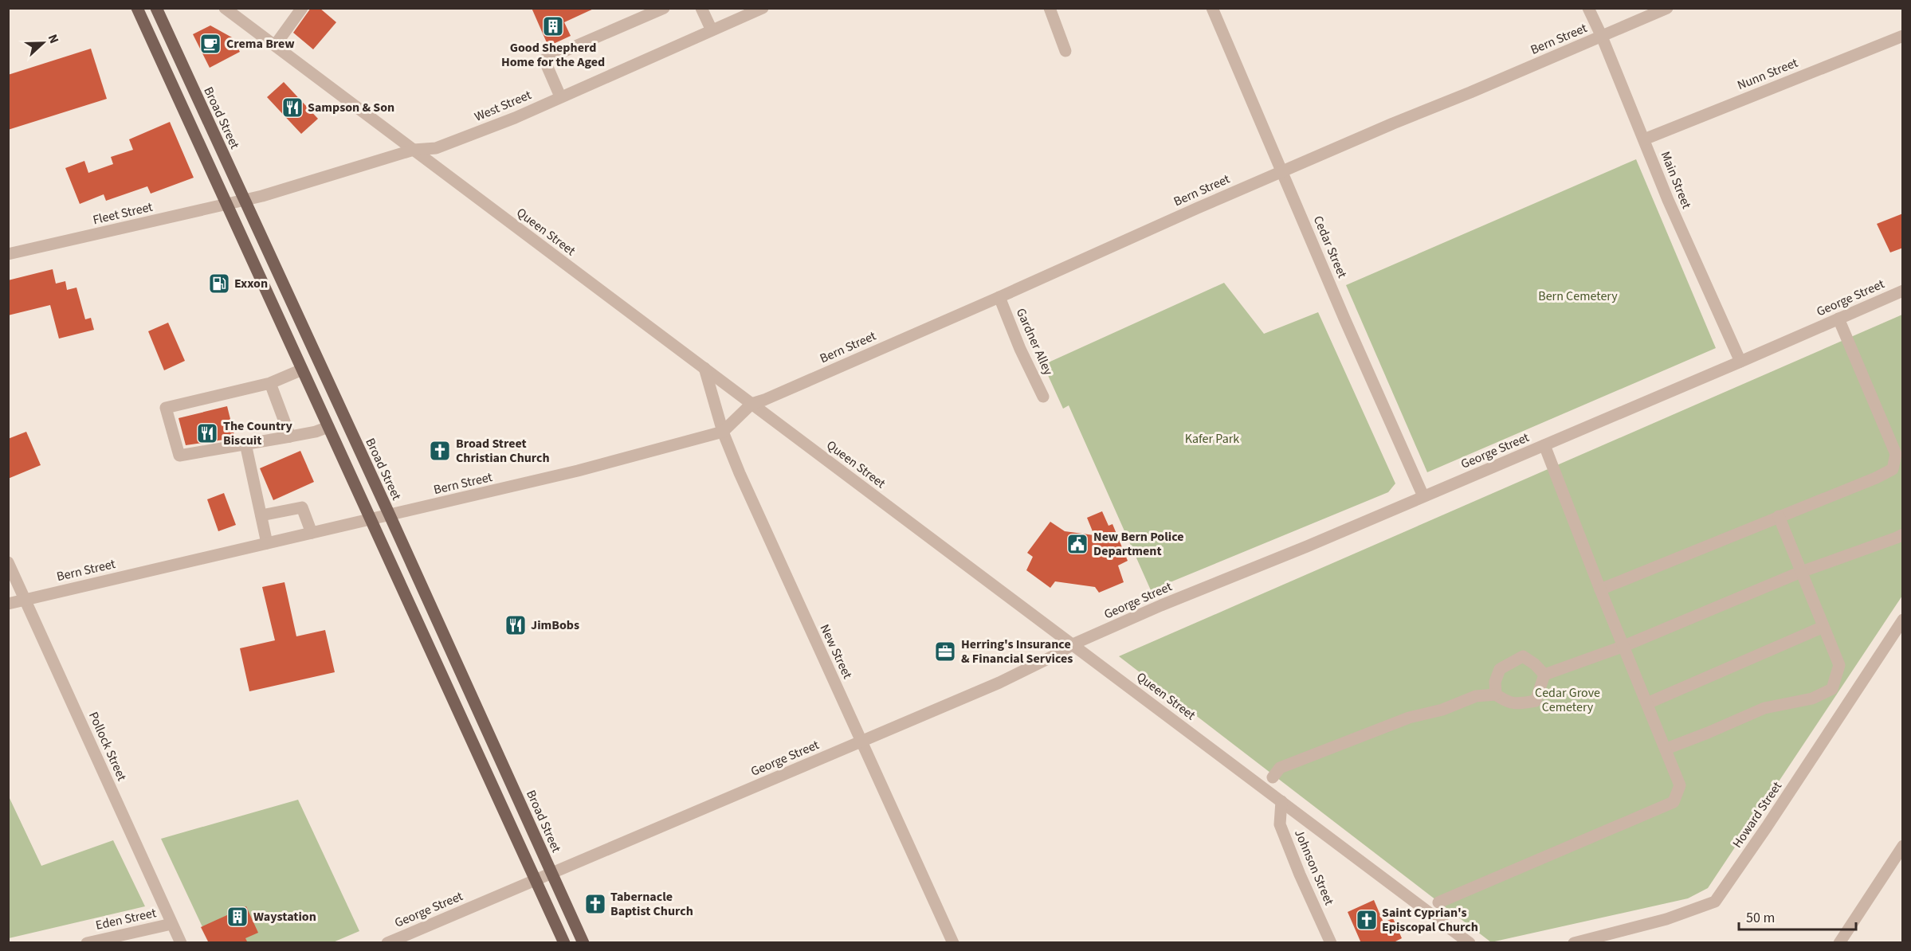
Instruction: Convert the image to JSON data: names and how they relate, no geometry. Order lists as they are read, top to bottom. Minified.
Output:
{"streets":{"main road":["Broad Street"],"street":["Bern Street","Nunn Street","West Street","Main Street","Fleet Street","Queen Street","Cedar Street","George Street","Gardner Alley","New Street","Pollock Street","Howard Street","Johnson Street","Eden Street"]},"crossings":[["Bern Street","Broad Street"],["Bern Street","Main Street"],["Bern Street","Queen Street"],["Bern Street","Cedar Street"],["Bern Street","Gardner Alley"],["Bern Street","New Street"],["Bern Street","Pollock Street"],["Nunn Street","Main Street"],["West Street","Broad Street"],["West Street","Fleet Street"],["West Street","Queen Street"],["Broad Street","Fleet Street"],["Broad Street","George Street"],["Main Street","George Street"],["Queen Street","George Street"],["Queen Street","New Street"],["Queen Street","Johnson Street"],["Cedar Street","George Street"],["George Street","New Street"],["Pollock Street","Eden Street"]],"parks":["Bern Cemetery","Kafer Park","Cedar Grove Cemetery"],"places":{"building":["Good Shepherd Home for the Aged","Waystation"],"cafe":["Crema Brew"],"restaurant":["Sampson & Son","The Country Biscuit","JimBobs"],"fuel station":["Exxon"],"church":["Broad Street Christian Church","Tabernacle Baptist Church","Saint Cyprian's Episcopal Church"],"public building":["New Bern Police Department"],"office":["Herring's Insurance & Financial Services"]},"scale_bar":"50 m","north":"right"}
